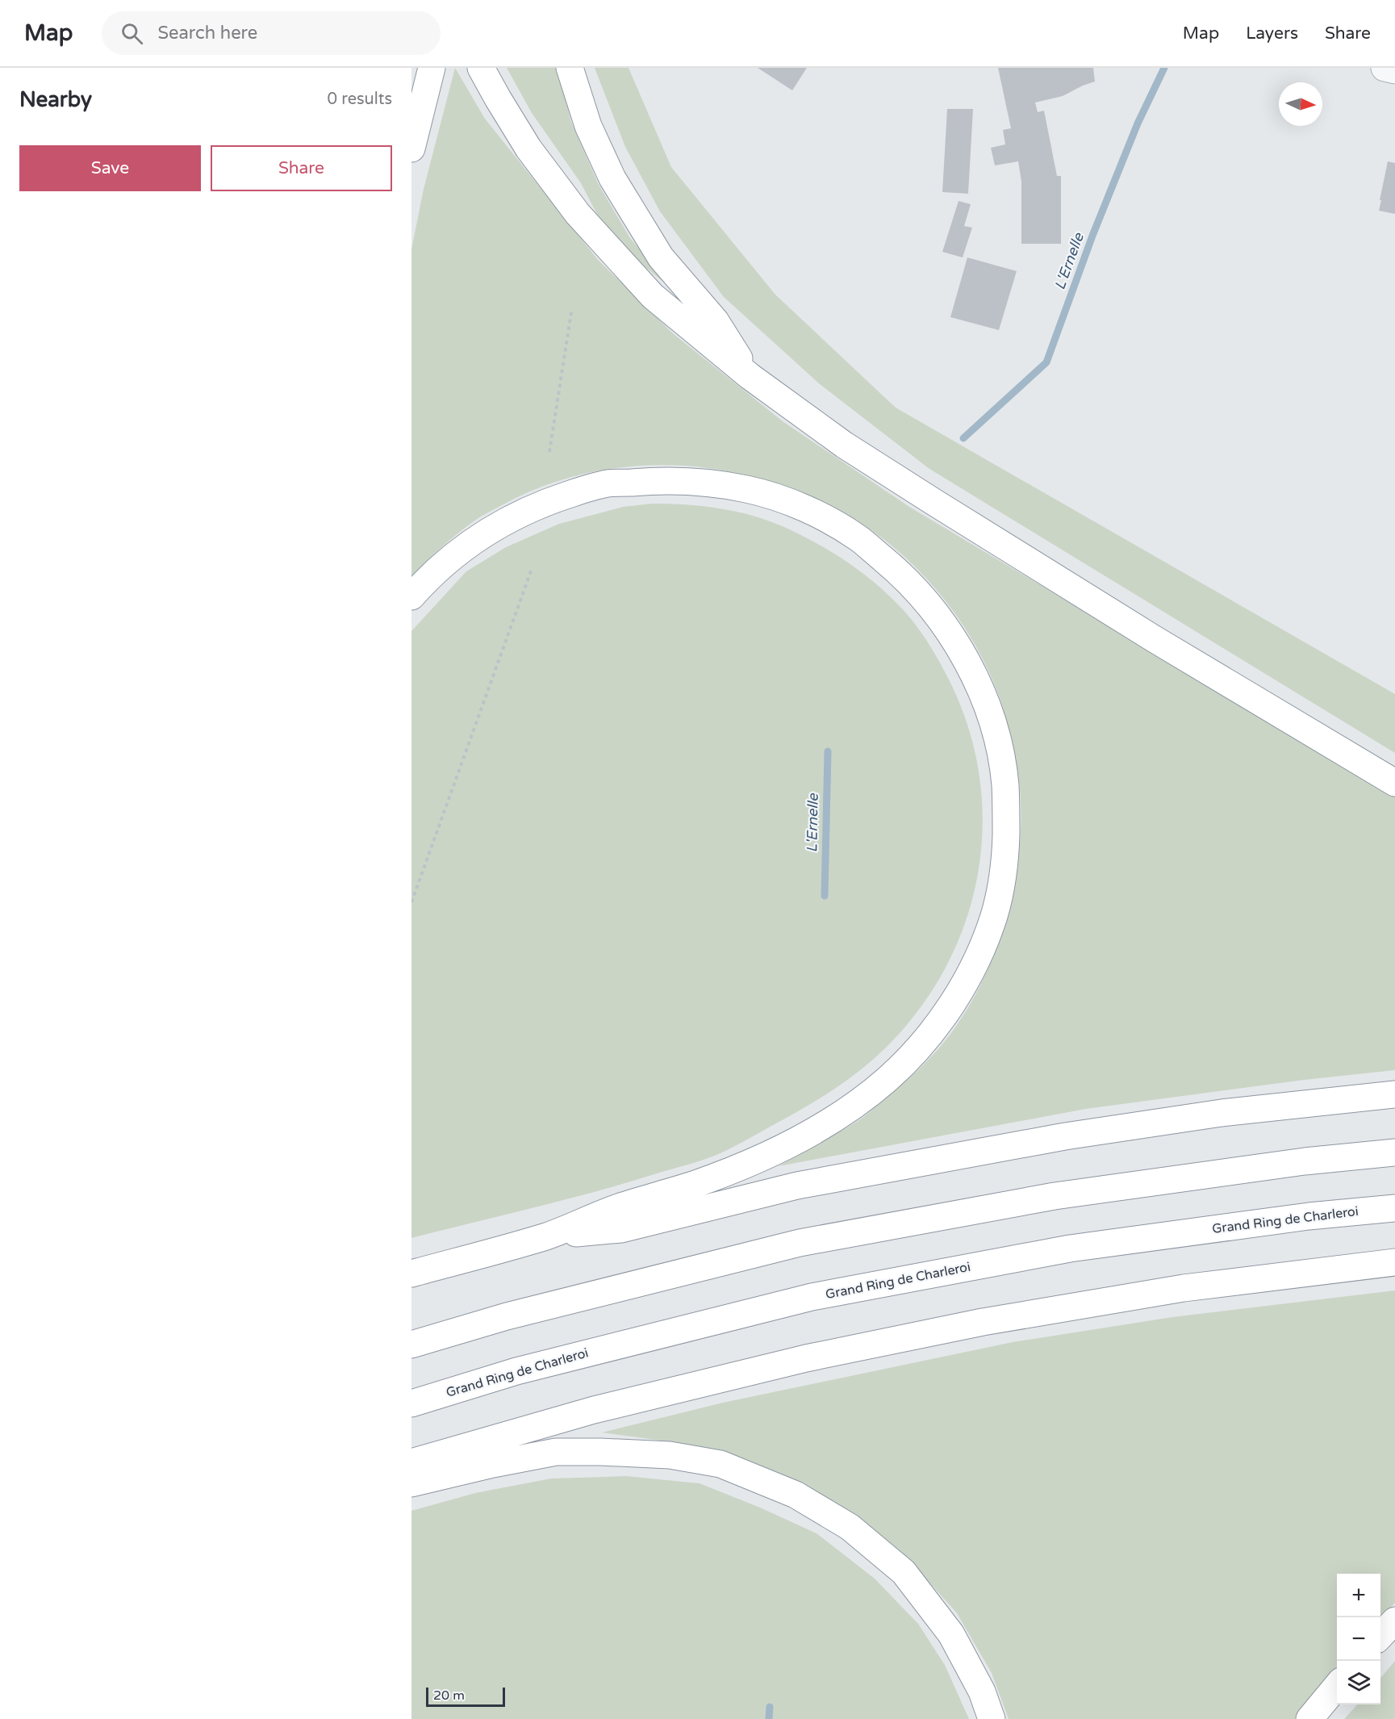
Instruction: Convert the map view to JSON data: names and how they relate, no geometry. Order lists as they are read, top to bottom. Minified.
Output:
{"streets":{"highway":["Grand Ring de Charleroi"]},"water":["L'Ernelle"],"scale_bar":"20 m","north":"right","page":{"header":"Map","search":"Search here","nav":["Map","Layers","Share"],"heading":["Nearby","0 results"],"buttons":["Save","Share"],"map_buttons":["+","−"],"scale":"20 m"}}
